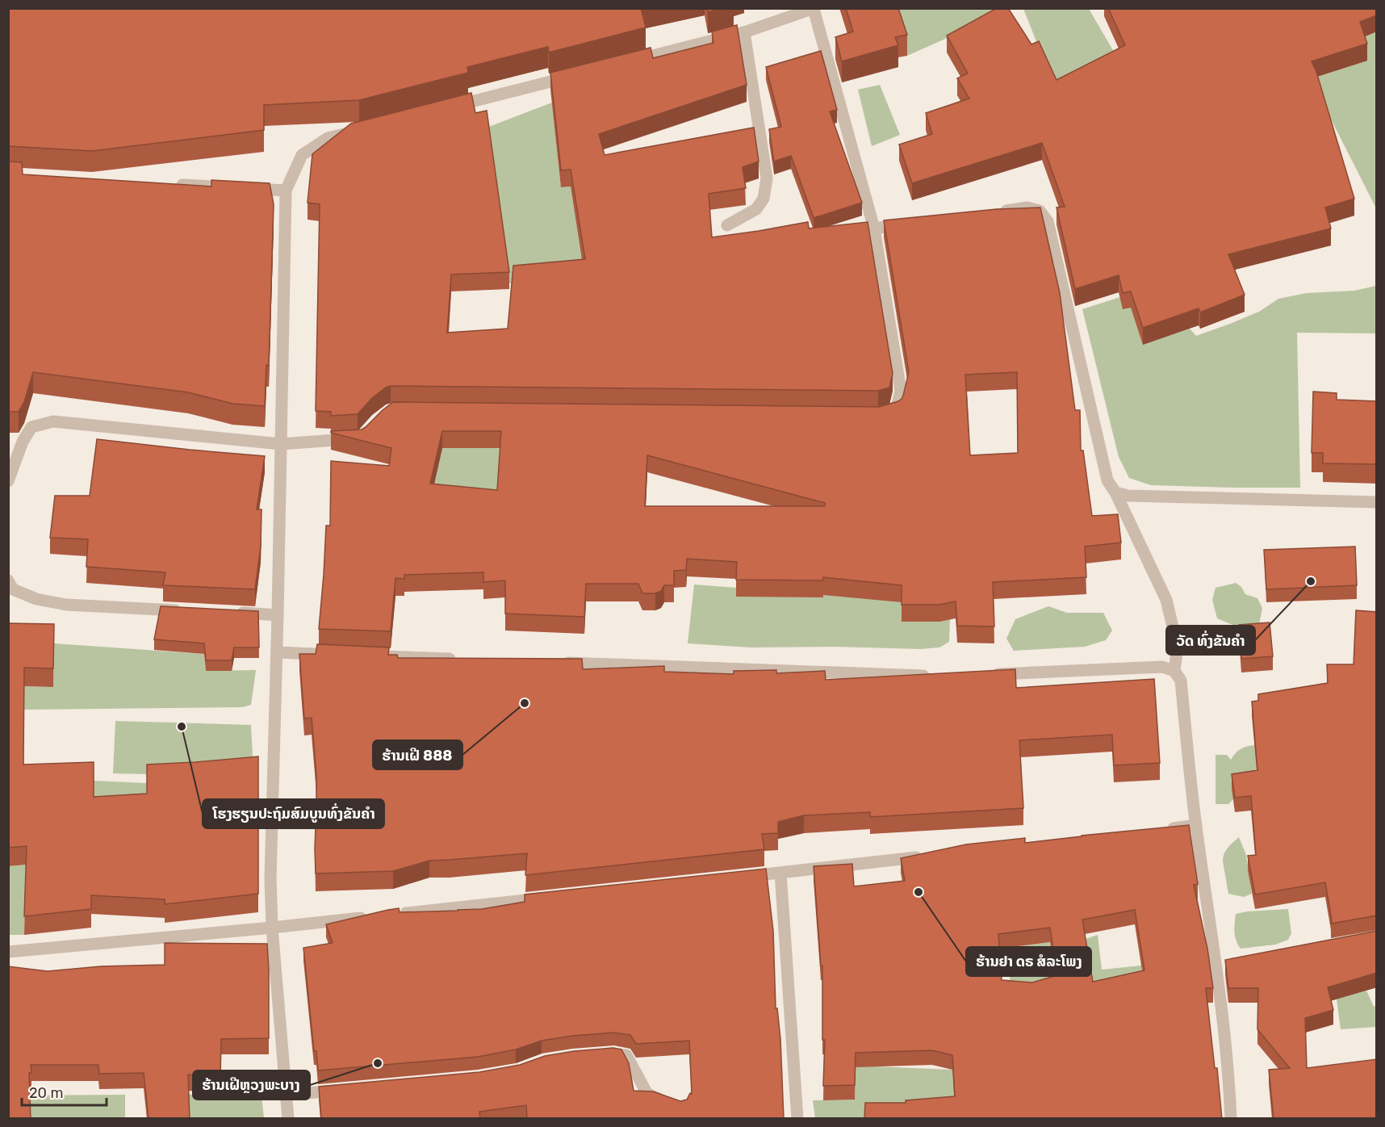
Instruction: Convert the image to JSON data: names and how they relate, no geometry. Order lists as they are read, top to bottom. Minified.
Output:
{"places":["ວັດ ທົ່ງຂັນຄຳ","ຮ້ານເຝີ 888","ໂຮງຮຽນປະຖົມສົມບູນທົ່ງຂັນຄຳ","ຮ້ານຢາ ດຣ ສໍລະໂພງ","ຮ້ານເຝີຫຼວງພະບາງ"],"scale_bar":"20 m"}
